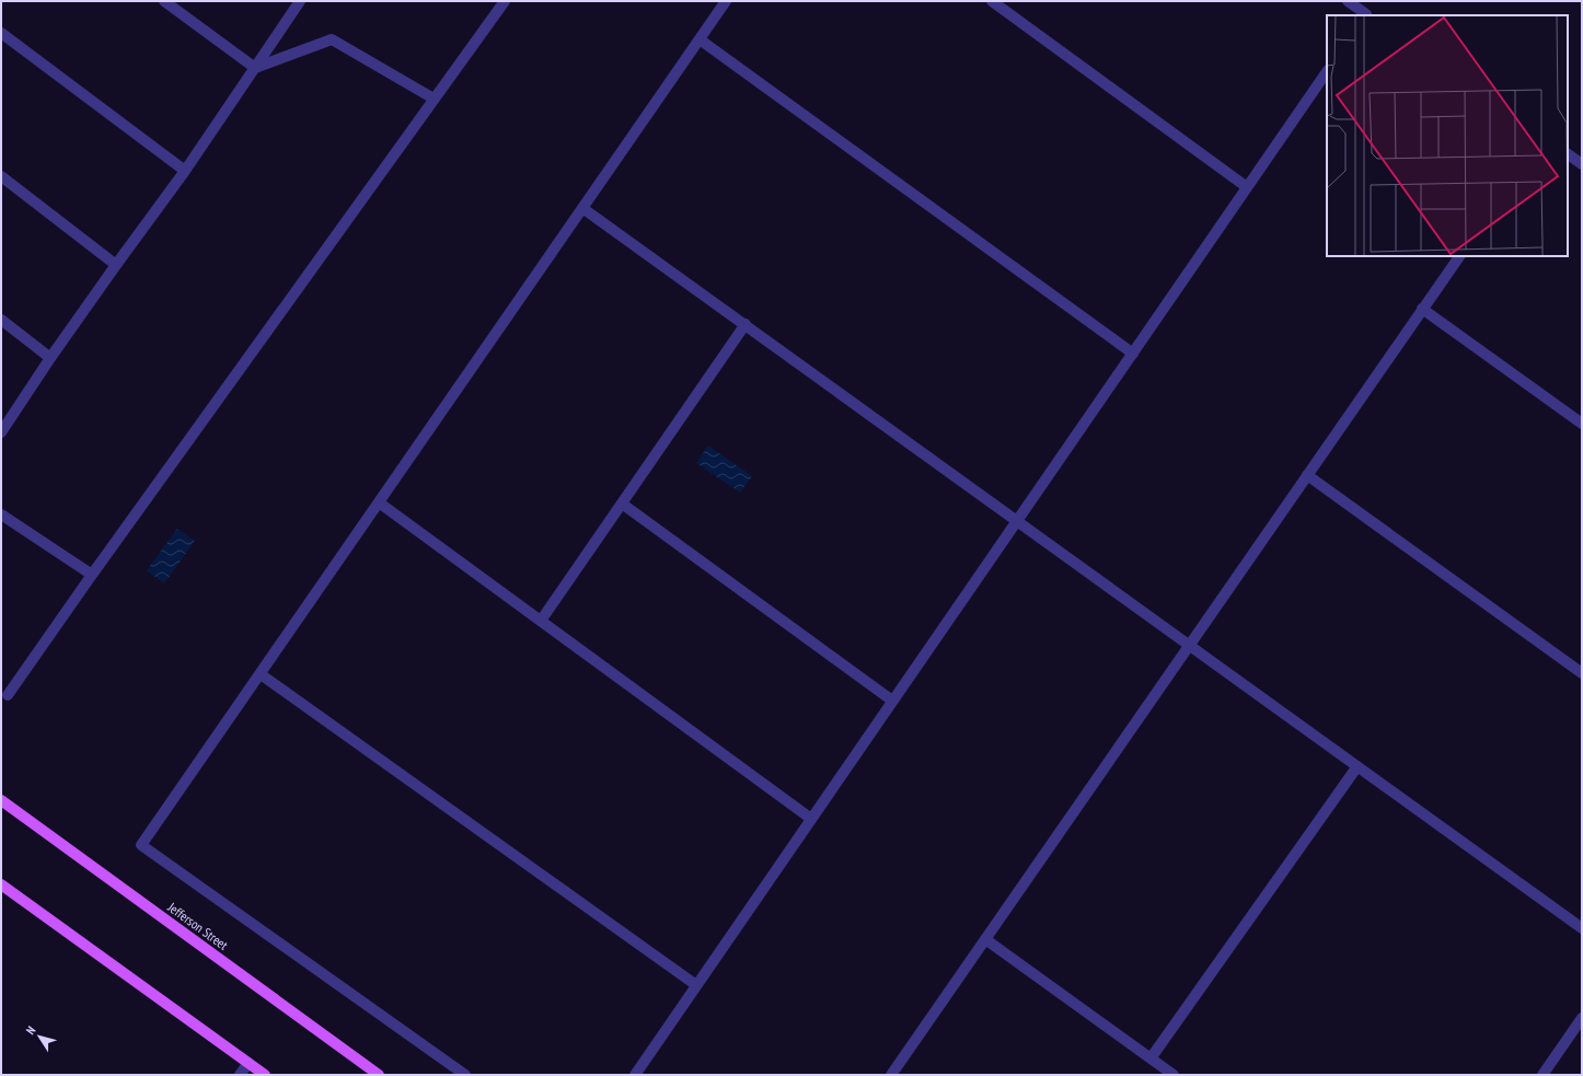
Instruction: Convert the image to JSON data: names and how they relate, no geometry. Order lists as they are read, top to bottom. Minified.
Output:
{"streets":{"main road":["Jefferson Street"]},"north":"top left"}
